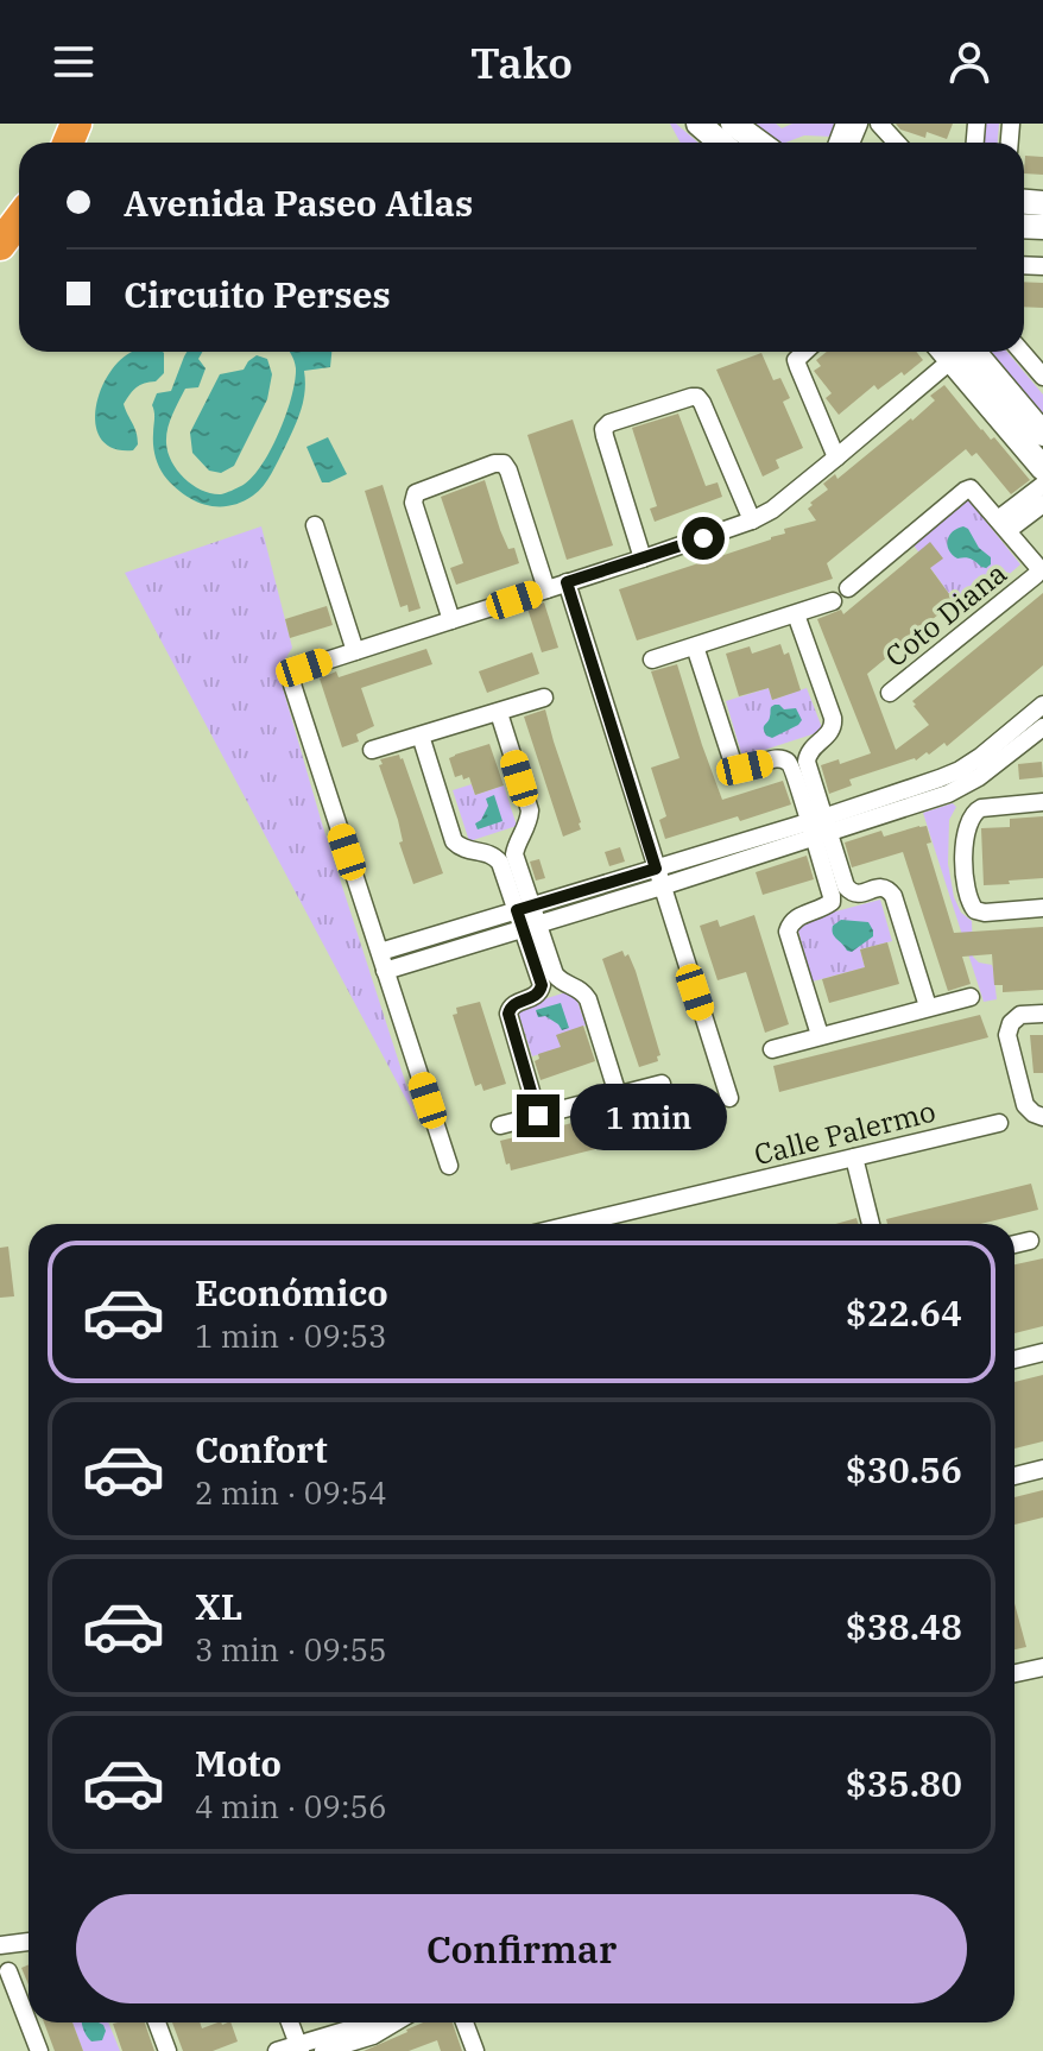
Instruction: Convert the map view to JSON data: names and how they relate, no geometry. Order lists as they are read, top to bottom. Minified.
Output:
{"streets":{"street":["Coto Diana","Calle Palermo"]},"page":{"header":"Tako","banner":["Avenida Paseo Atlas","Circuito Perses"],"bubble":"1 min","list":[{"name":"Económico","note":"1 min · 09:53","value":"$22.64"},{"name":"Confort","note":"2 min · 09:54","value":"$30.56"},{"name":"XL","note":"3 min · 09:55","value":"$38.48"},{"name":"Moto","note":"4 min · 09:56","value":"$35.80"}],"buttons":"Confirmar"}}
